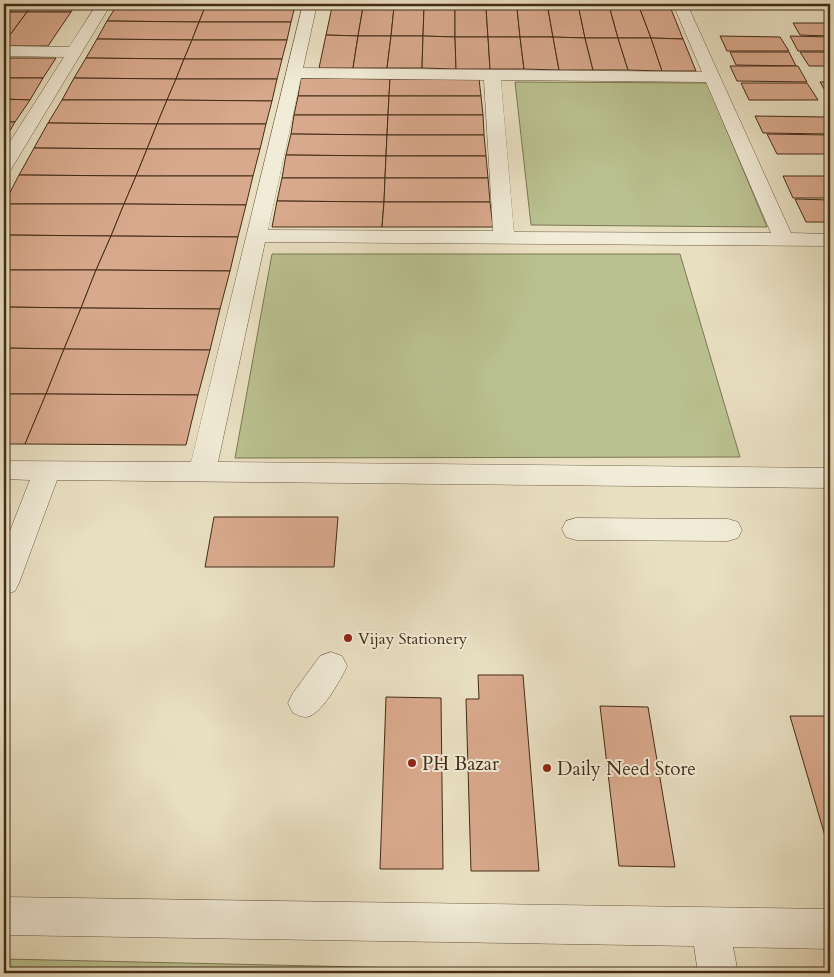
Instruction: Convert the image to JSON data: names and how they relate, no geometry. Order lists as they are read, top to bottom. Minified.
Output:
{"places":["Vijay Stationery","PH Bazar","Daily Need Store"]}
